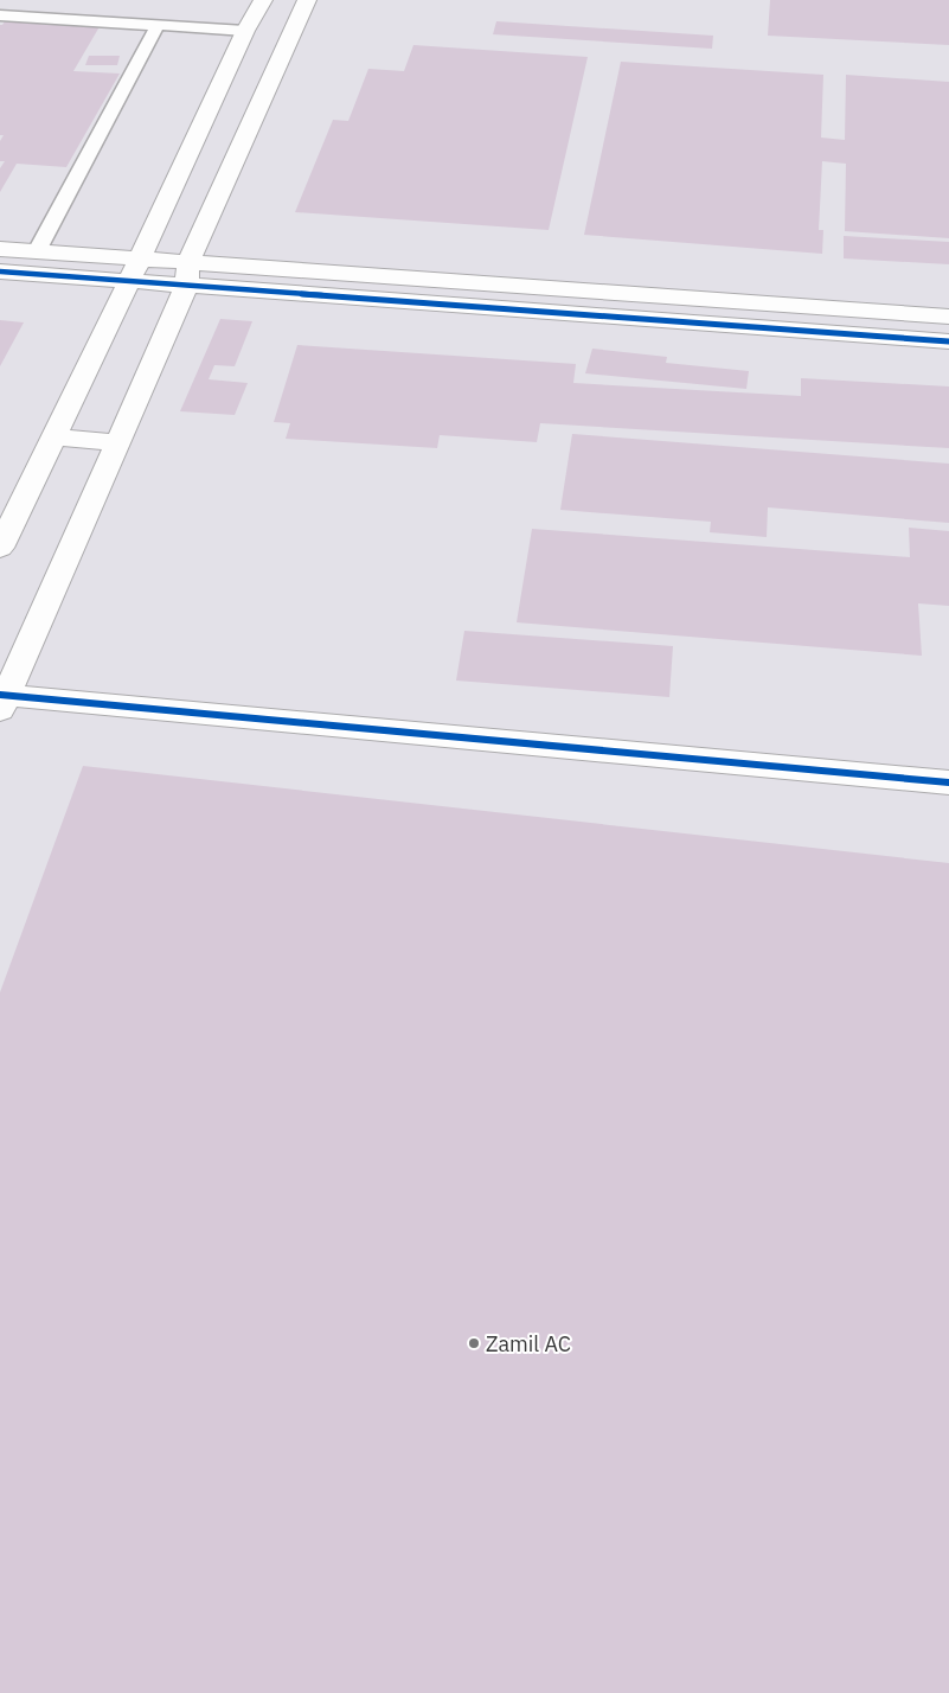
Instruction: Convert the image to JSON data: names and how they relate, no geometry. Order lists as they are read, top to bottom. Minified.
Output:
{"places":["Zamil AC"]}
